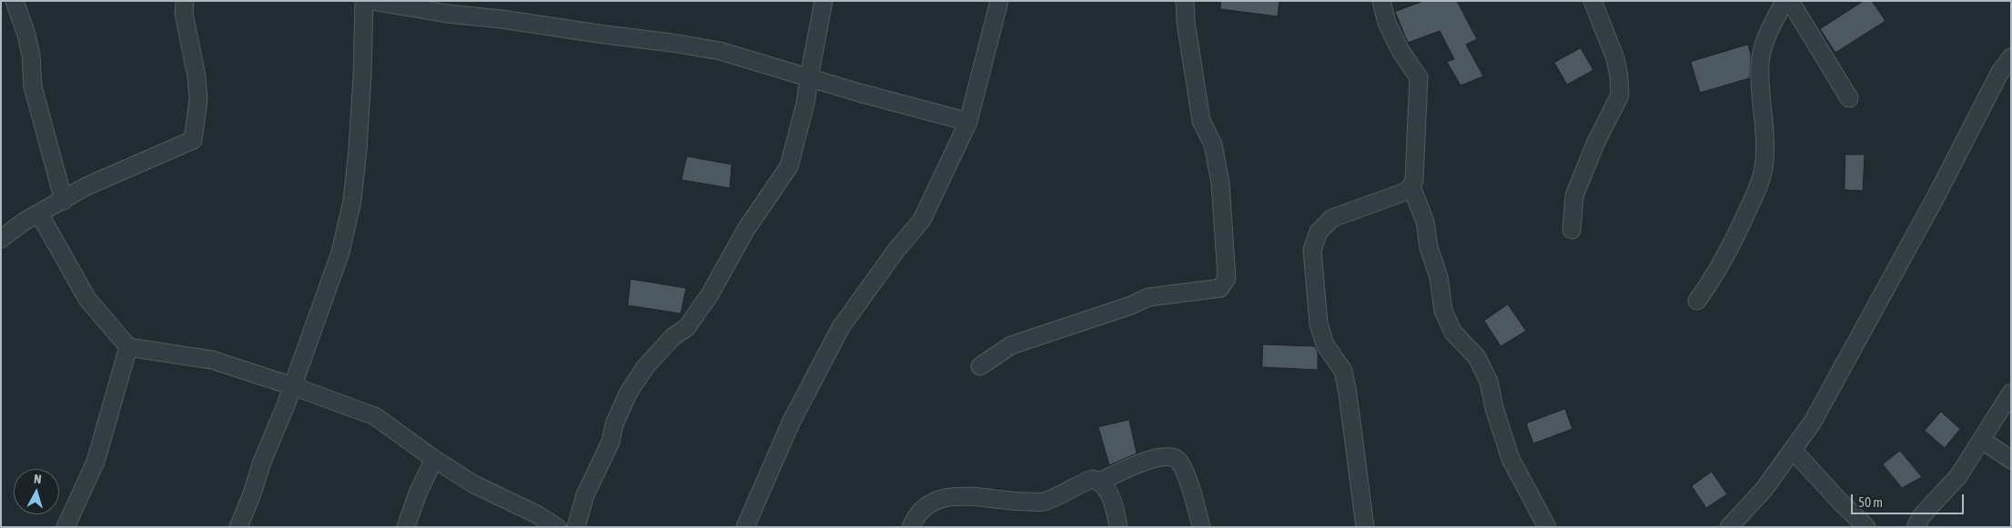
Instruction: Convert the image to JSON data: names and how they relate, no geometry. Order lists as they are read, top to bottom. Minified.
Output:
{"scale_bar":"50 m","north":"top"}
